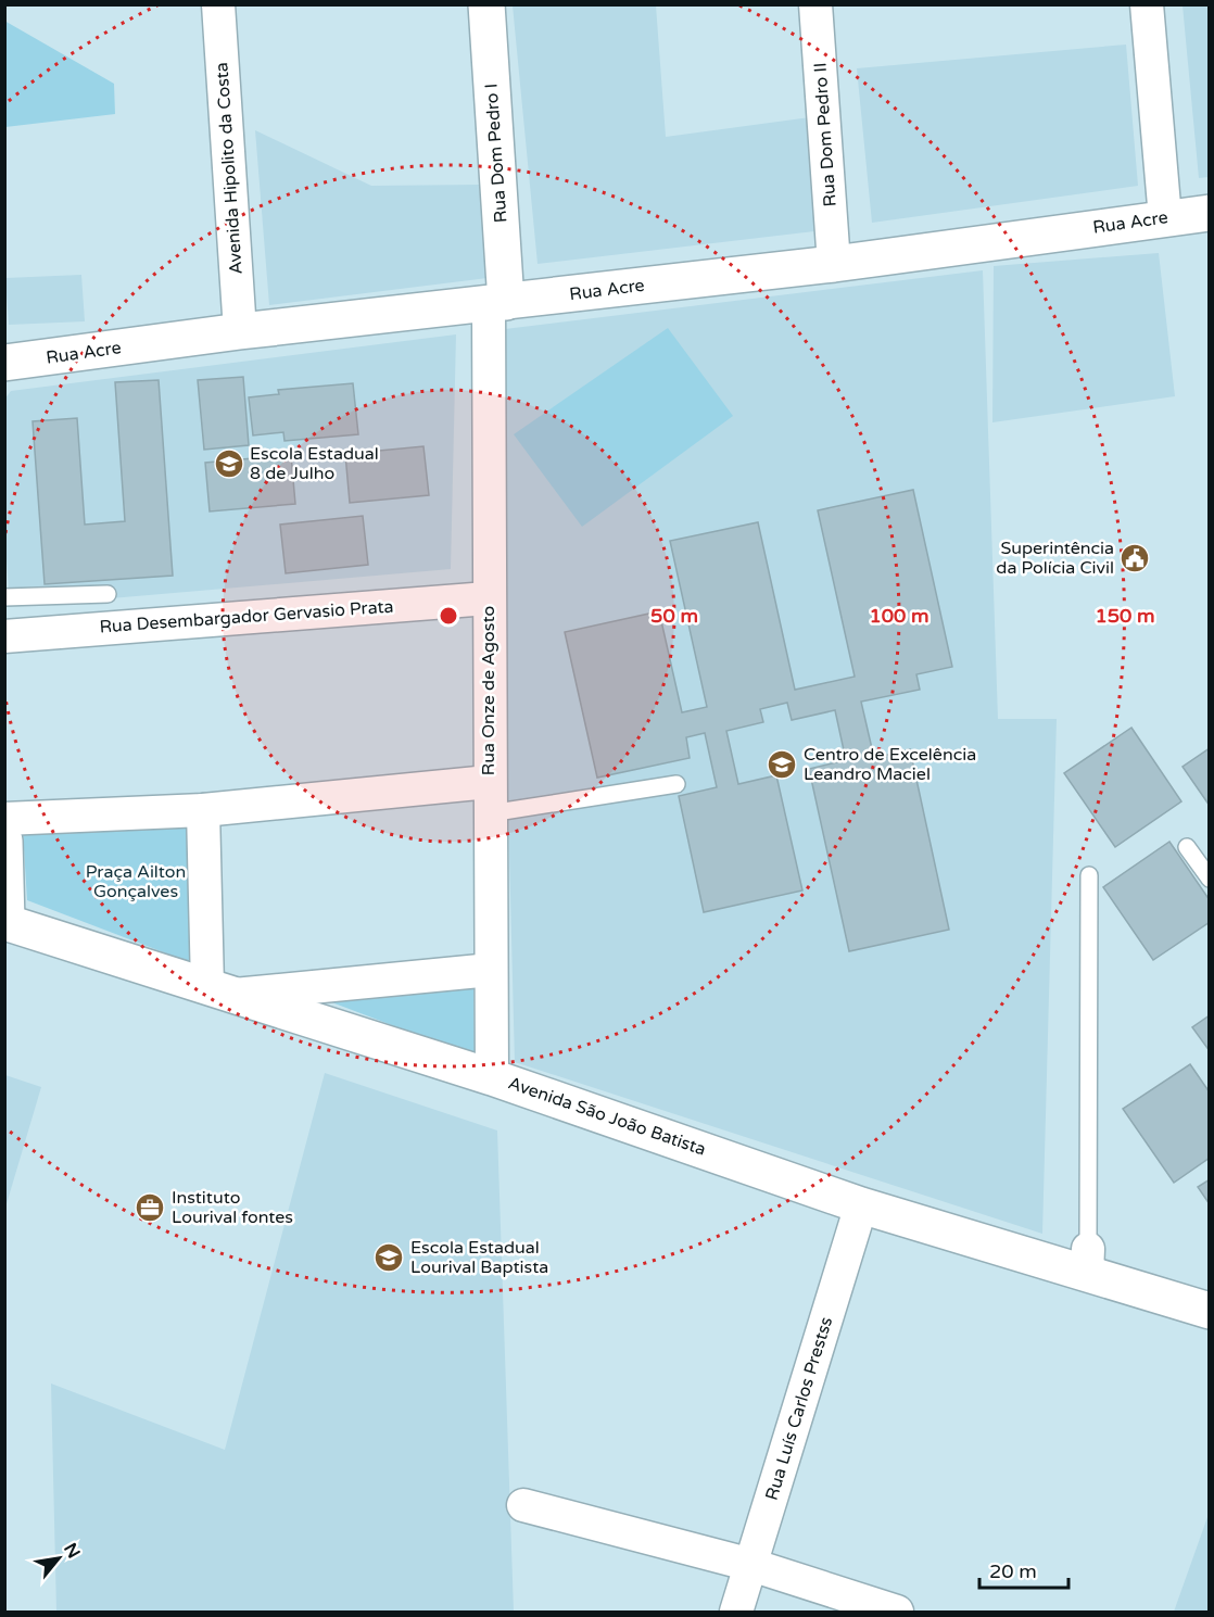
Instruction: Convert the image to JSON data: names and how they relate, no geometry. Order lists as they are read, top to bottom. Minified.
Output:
{"streets":{"street":["Rua Dom Pedro II","Rua Dom Pedro I","Avenida Hipolito da Costa","Rua Acre","Rua Desembargador Gervasio Prata","Rua Onze de Agosto","Avenida São João Batista","Rua Luís Carlos Prestss"]},"crossings":[["Rua Dom Pedro II","Rua Acre"],["Rua Dom Pedro I","Rua Acre"],["Rua Dom Pedro I","Rua Onze de Agosto"],["Avenida Hipolito da Costa","Rua Acre"],["Rua Acre","Rua Onze de Agosto"],["Rua Desembargador Gervasio Prata","Rua Onze de Agosto"],["Rua Onze de Agosto","Avenida São João Batista"],["Avenida São João Batista","Rua Luís Carlos Prestss"]],"parks":["Praça Ailton Gonçalves"],"places":{"school or university":["Escola Estadual 8 de Julho","Centro de Excelência Leandro Maciel","Escola Estadual Lourival Baptista"],"public building":["Superintência da Polícia Civil"],"office":["Instituto Lourival fontes"]},"scale_bar":"20 m","north":"top right","rings":["50 m","100 m","150 m"]}
